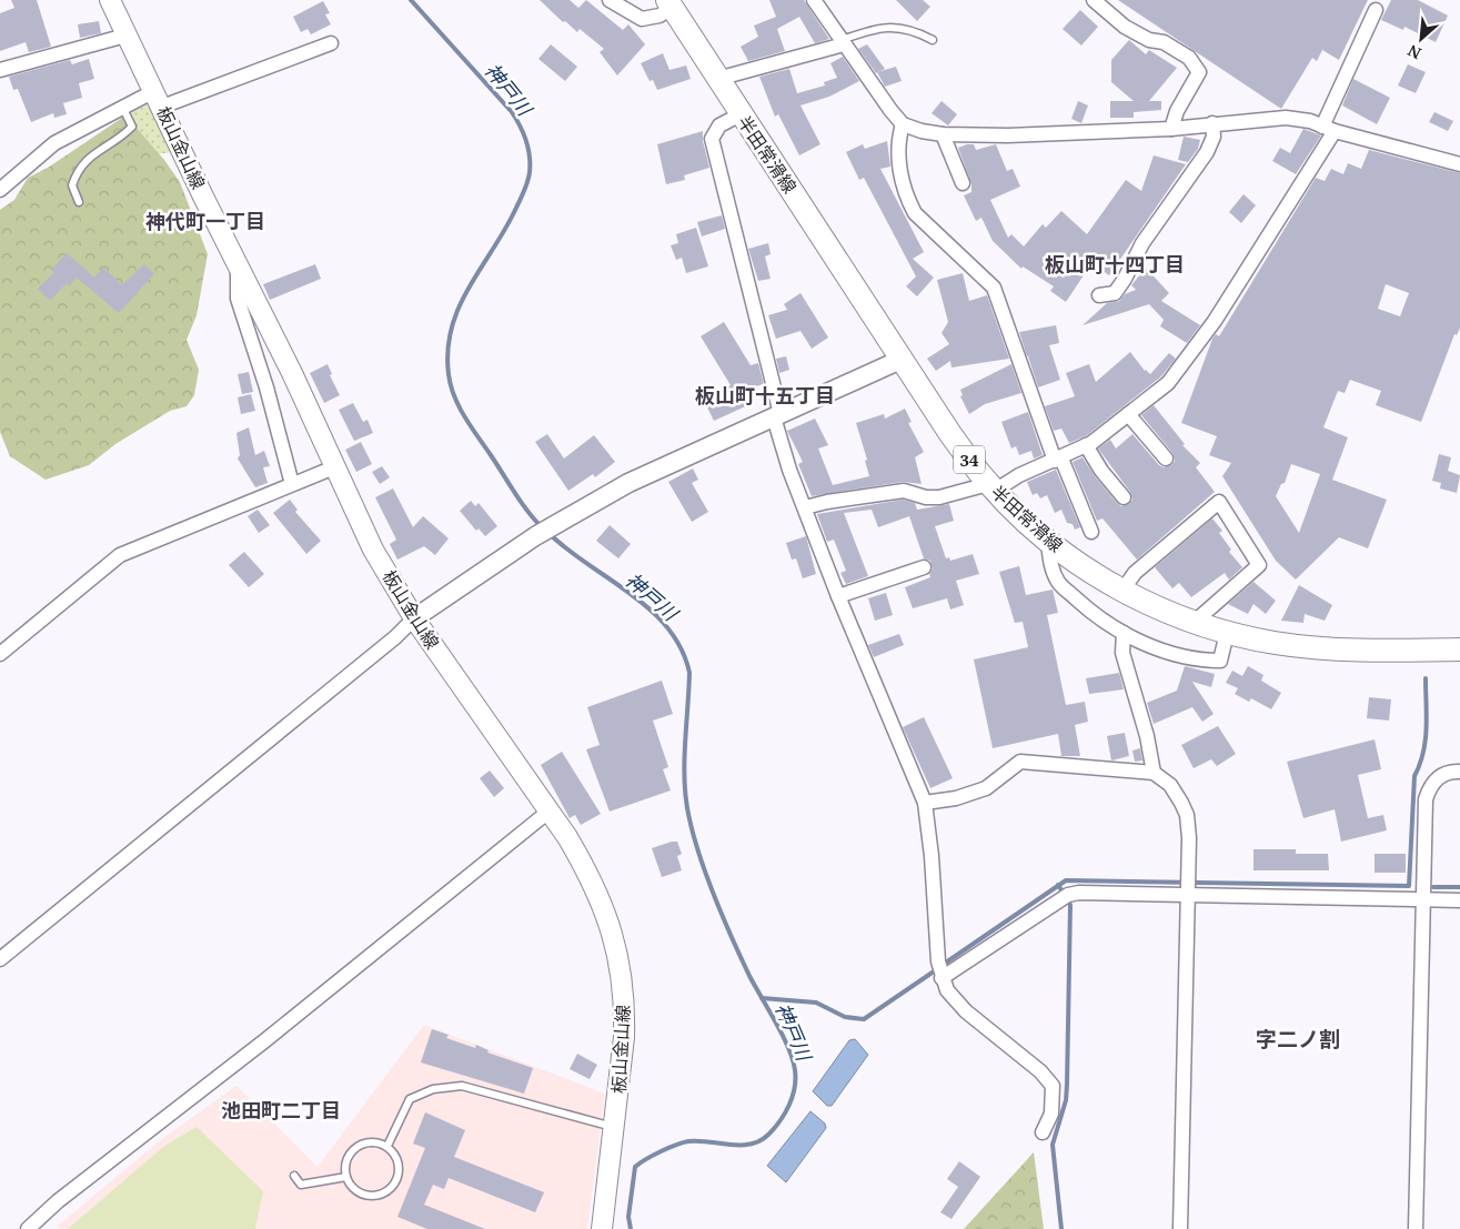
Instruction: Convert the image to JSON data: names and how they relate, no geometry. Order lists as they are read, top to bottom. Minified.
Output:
{"streets":{"main road":["板山金山線","半田常滑線","34"]},"districts":["神代町一丁目","板山町十四丁目","板山町十五丁目","字二ノ割","池田町二丁目"],"water":["神戸川"],"north":"bottom left"}
